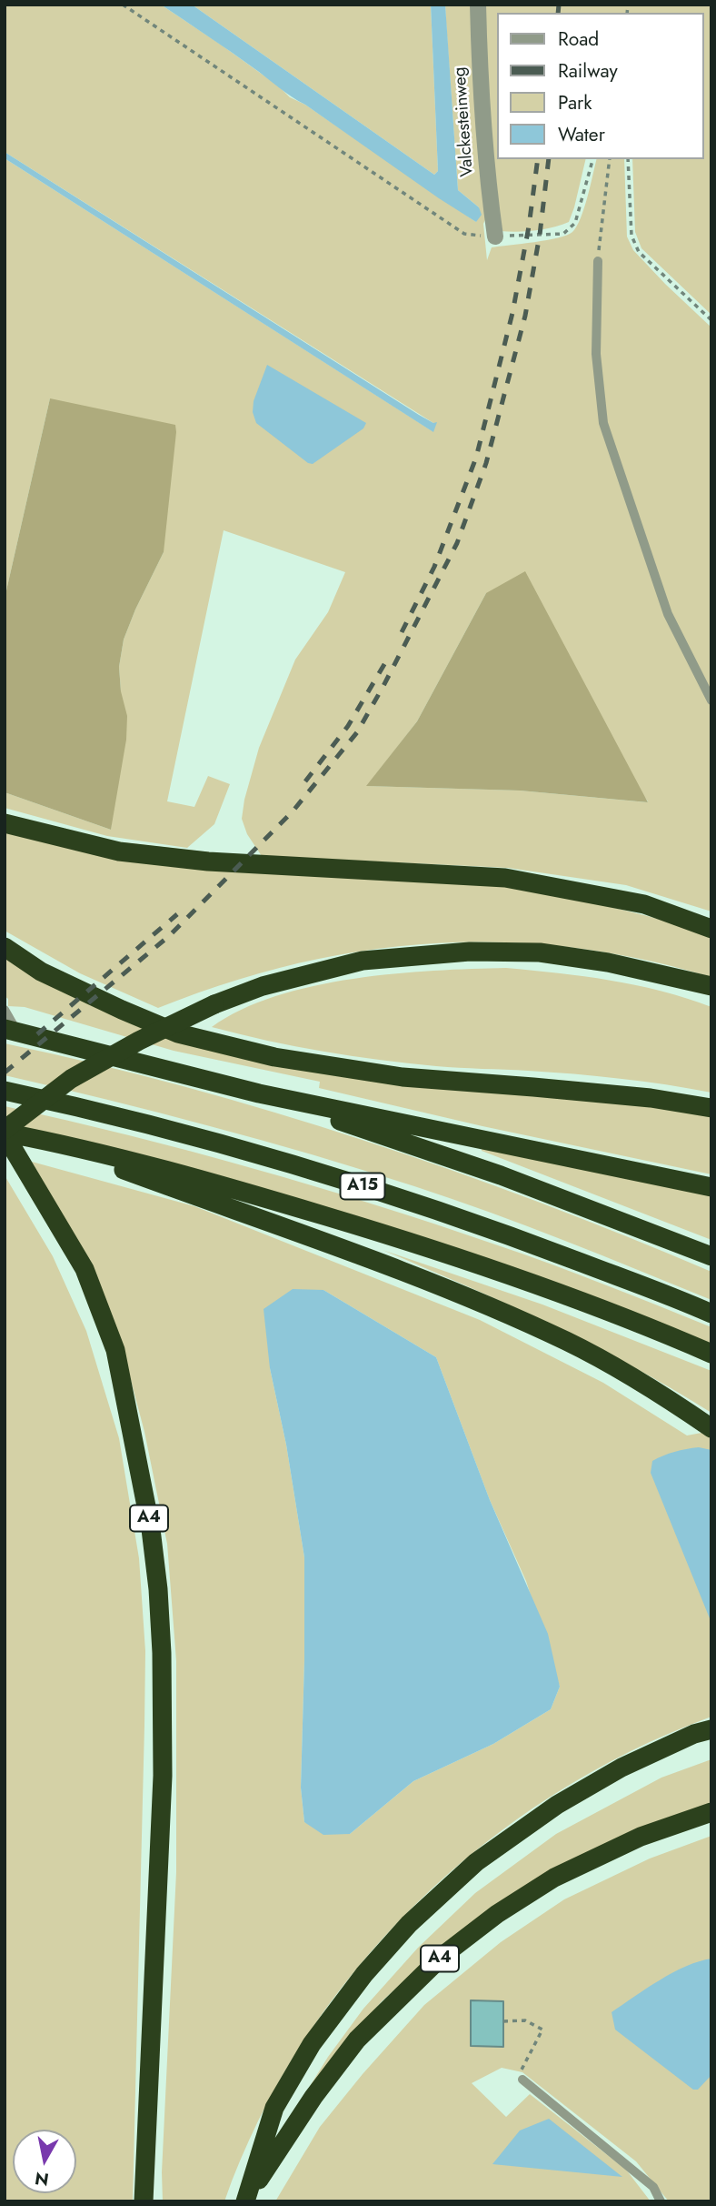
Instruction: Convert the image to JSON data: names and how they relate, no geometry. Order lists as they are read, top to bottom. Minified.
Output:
{"streets":{"highway":["A15","A4"],"street":["Valckesteinweg"]},"crossings":[["A15","A4"]],"legend":["Road","Railway","Park","Water"],"north":"bottom"}
